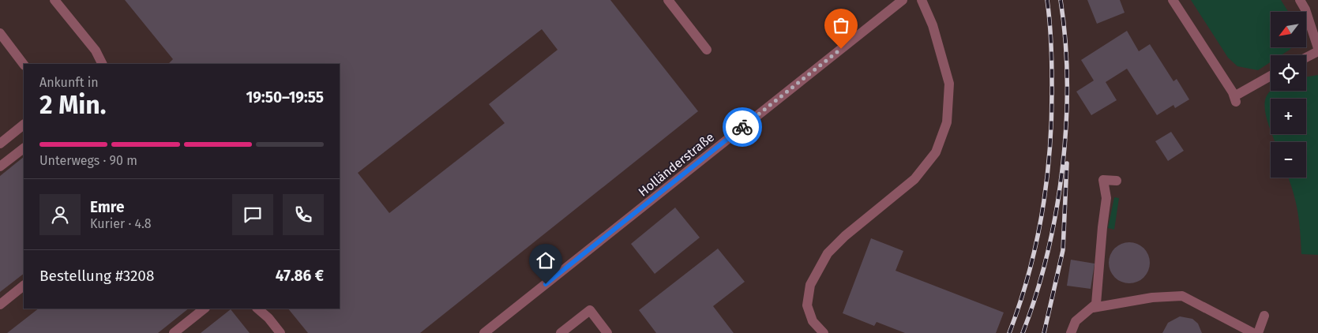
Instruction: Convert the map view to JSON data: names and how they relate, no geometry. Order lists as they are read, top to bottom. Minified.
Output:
{"streets":{"street":["Holländerstraße"]},"north":"bottom left","page":{"map_buttons":["+","−"],"heading":["2 Min.","Ankunft in","19:50–19:55"],"panel":["Emre","Kurier · 4.8","Bestellung #3208","47.86 €"],"bar":"Unterwegs · 90 m"}}
